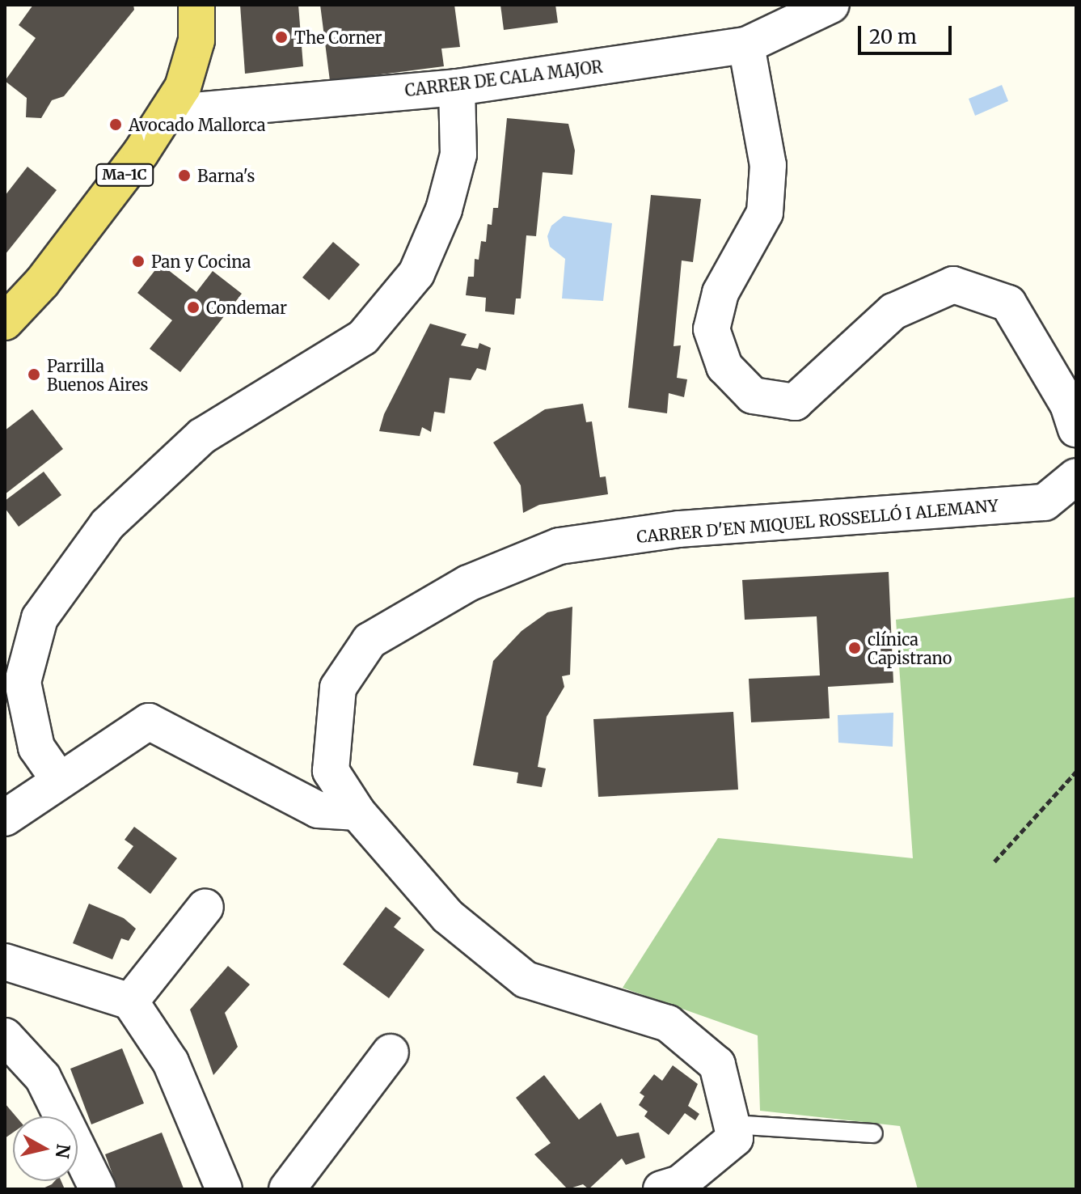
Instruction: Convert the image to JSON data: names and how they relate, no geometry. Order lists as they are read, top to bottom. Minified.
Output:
{"streets":{"main road":["Ma-1C"],"street":["CARRER DE CALA MAJOR","CARRER D'EN MIQUEL ROSSELLÓ I ALEMANY"]},"crossings":[["CARRER DE CALA MAJOR","Ma-1C"]],"places":["The Corner","Avocado Mallorca","Barna's","Pan y Cocina","Condemar","Parrilla Buenos Aires","clínica Capistrano"],"scale_bar":"20 m","north":"right"}
